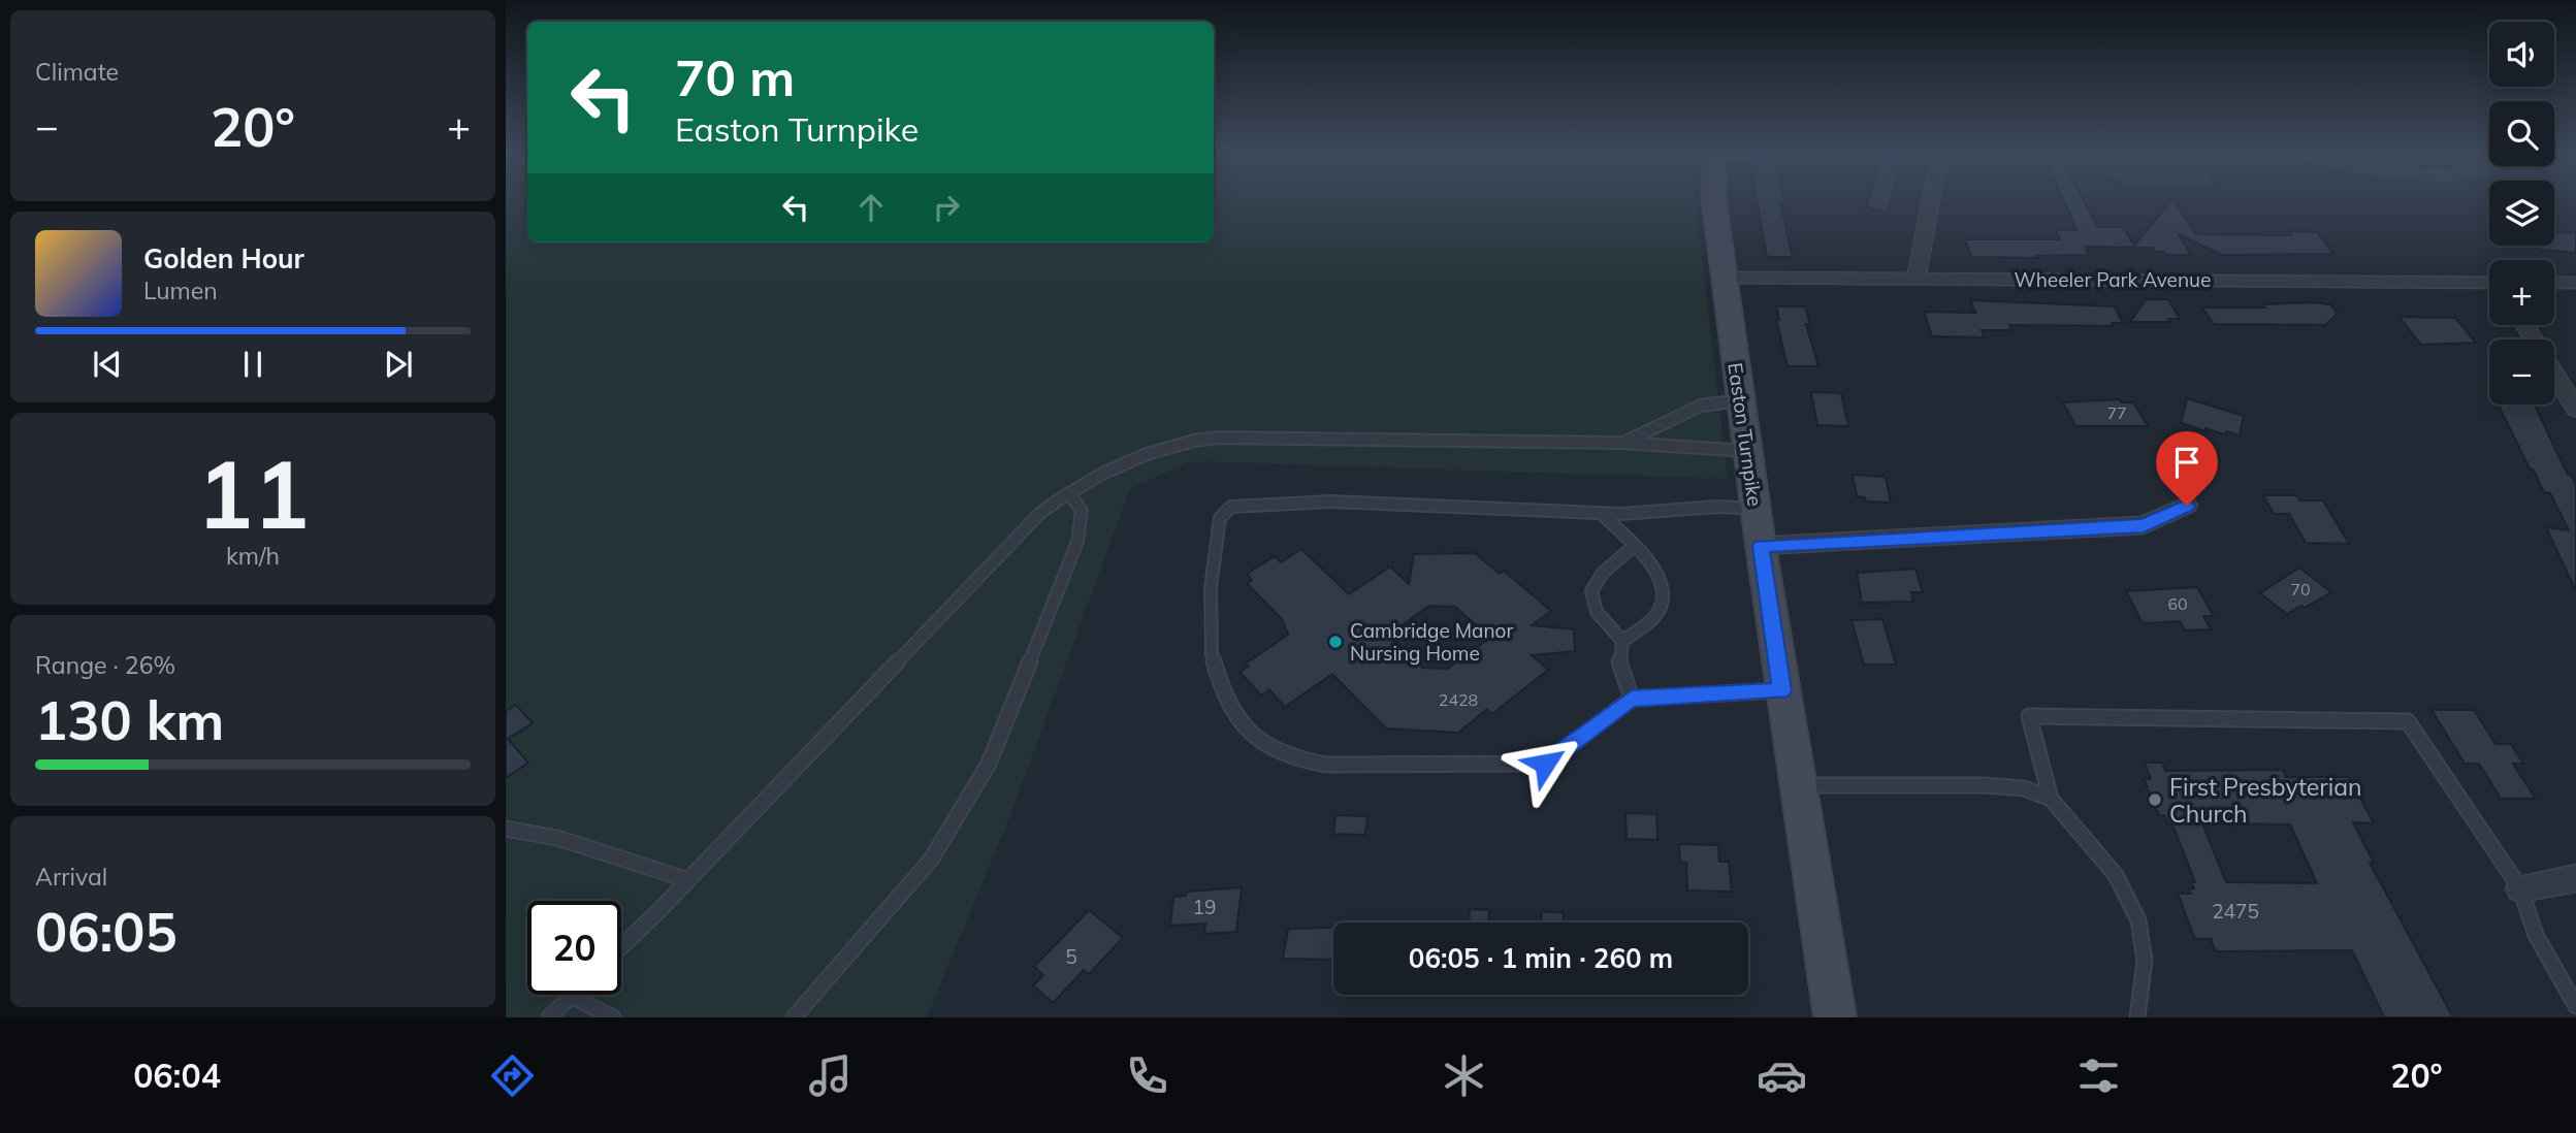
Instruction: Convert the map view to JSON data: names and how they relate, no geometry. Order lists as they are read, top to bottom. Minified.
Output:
{"streets":{"main road":["Easton Turnpike"],"street":["Wheeler Park Avenue"]},"crossings":[["Wheeler Park Avenue","Easton Turnpike"]],"places":["Cambridge Manor Nursing Home","First Presbyterian Church"],"house_numbers":["77","70","60","2428","19","2475","5"],"page":{"tile":["Climate",["11","km/h"],["Range · 26%","130 km"],["Arrival","06:05"]],"map_buttons":["+","−"],"turn":["70 m","Easton Turnpike"],"heat":["−","20°","+"],"song":["Golden Hour","Lumen"],"limit":"20","trip":"06:05 · 1 min · 260 m","tabs":["06:04","20°"]}}
